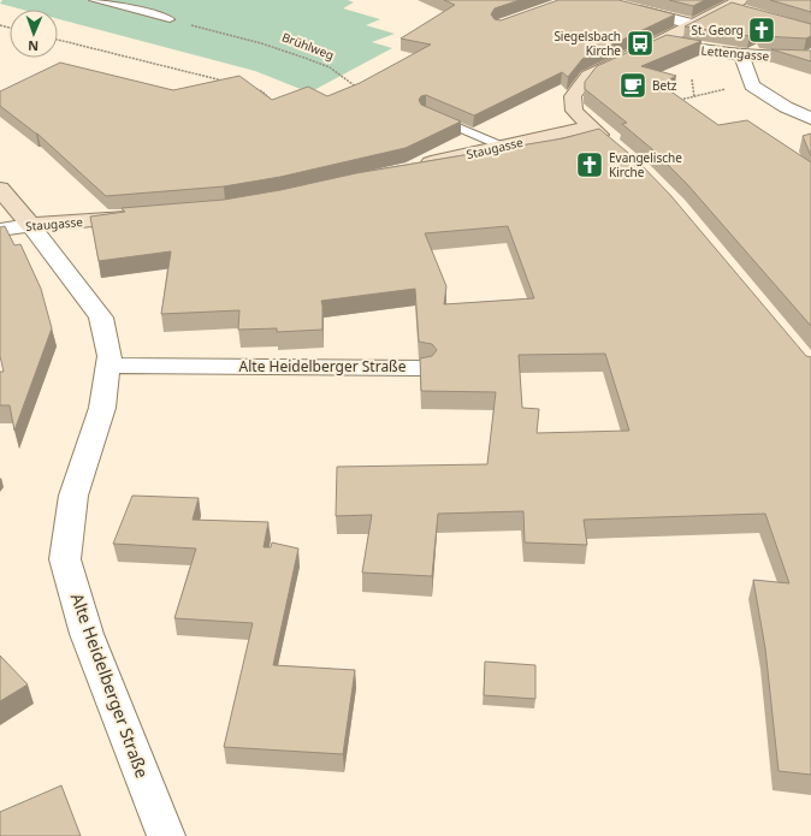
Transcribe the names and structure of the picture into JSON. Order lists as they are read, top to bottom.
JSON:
{
  "streets": {
    "main road": ["Staugasse"],
    "street": ["Lettengasse", "Alte Heidelberger Straße"],
    "path": ["Brühlweg"]
  },
  "crossings": [
    ["Staugasse", "Alte Heidelberger Straße"]
  ],
  "places": {
    "church": ["St. Georg", "Evangelische Kirche"],
    "bus stop": ["Siegelsbach Kirche"],
    "cafe": ["Betz"]
  },
  "north": "bottom"
}
